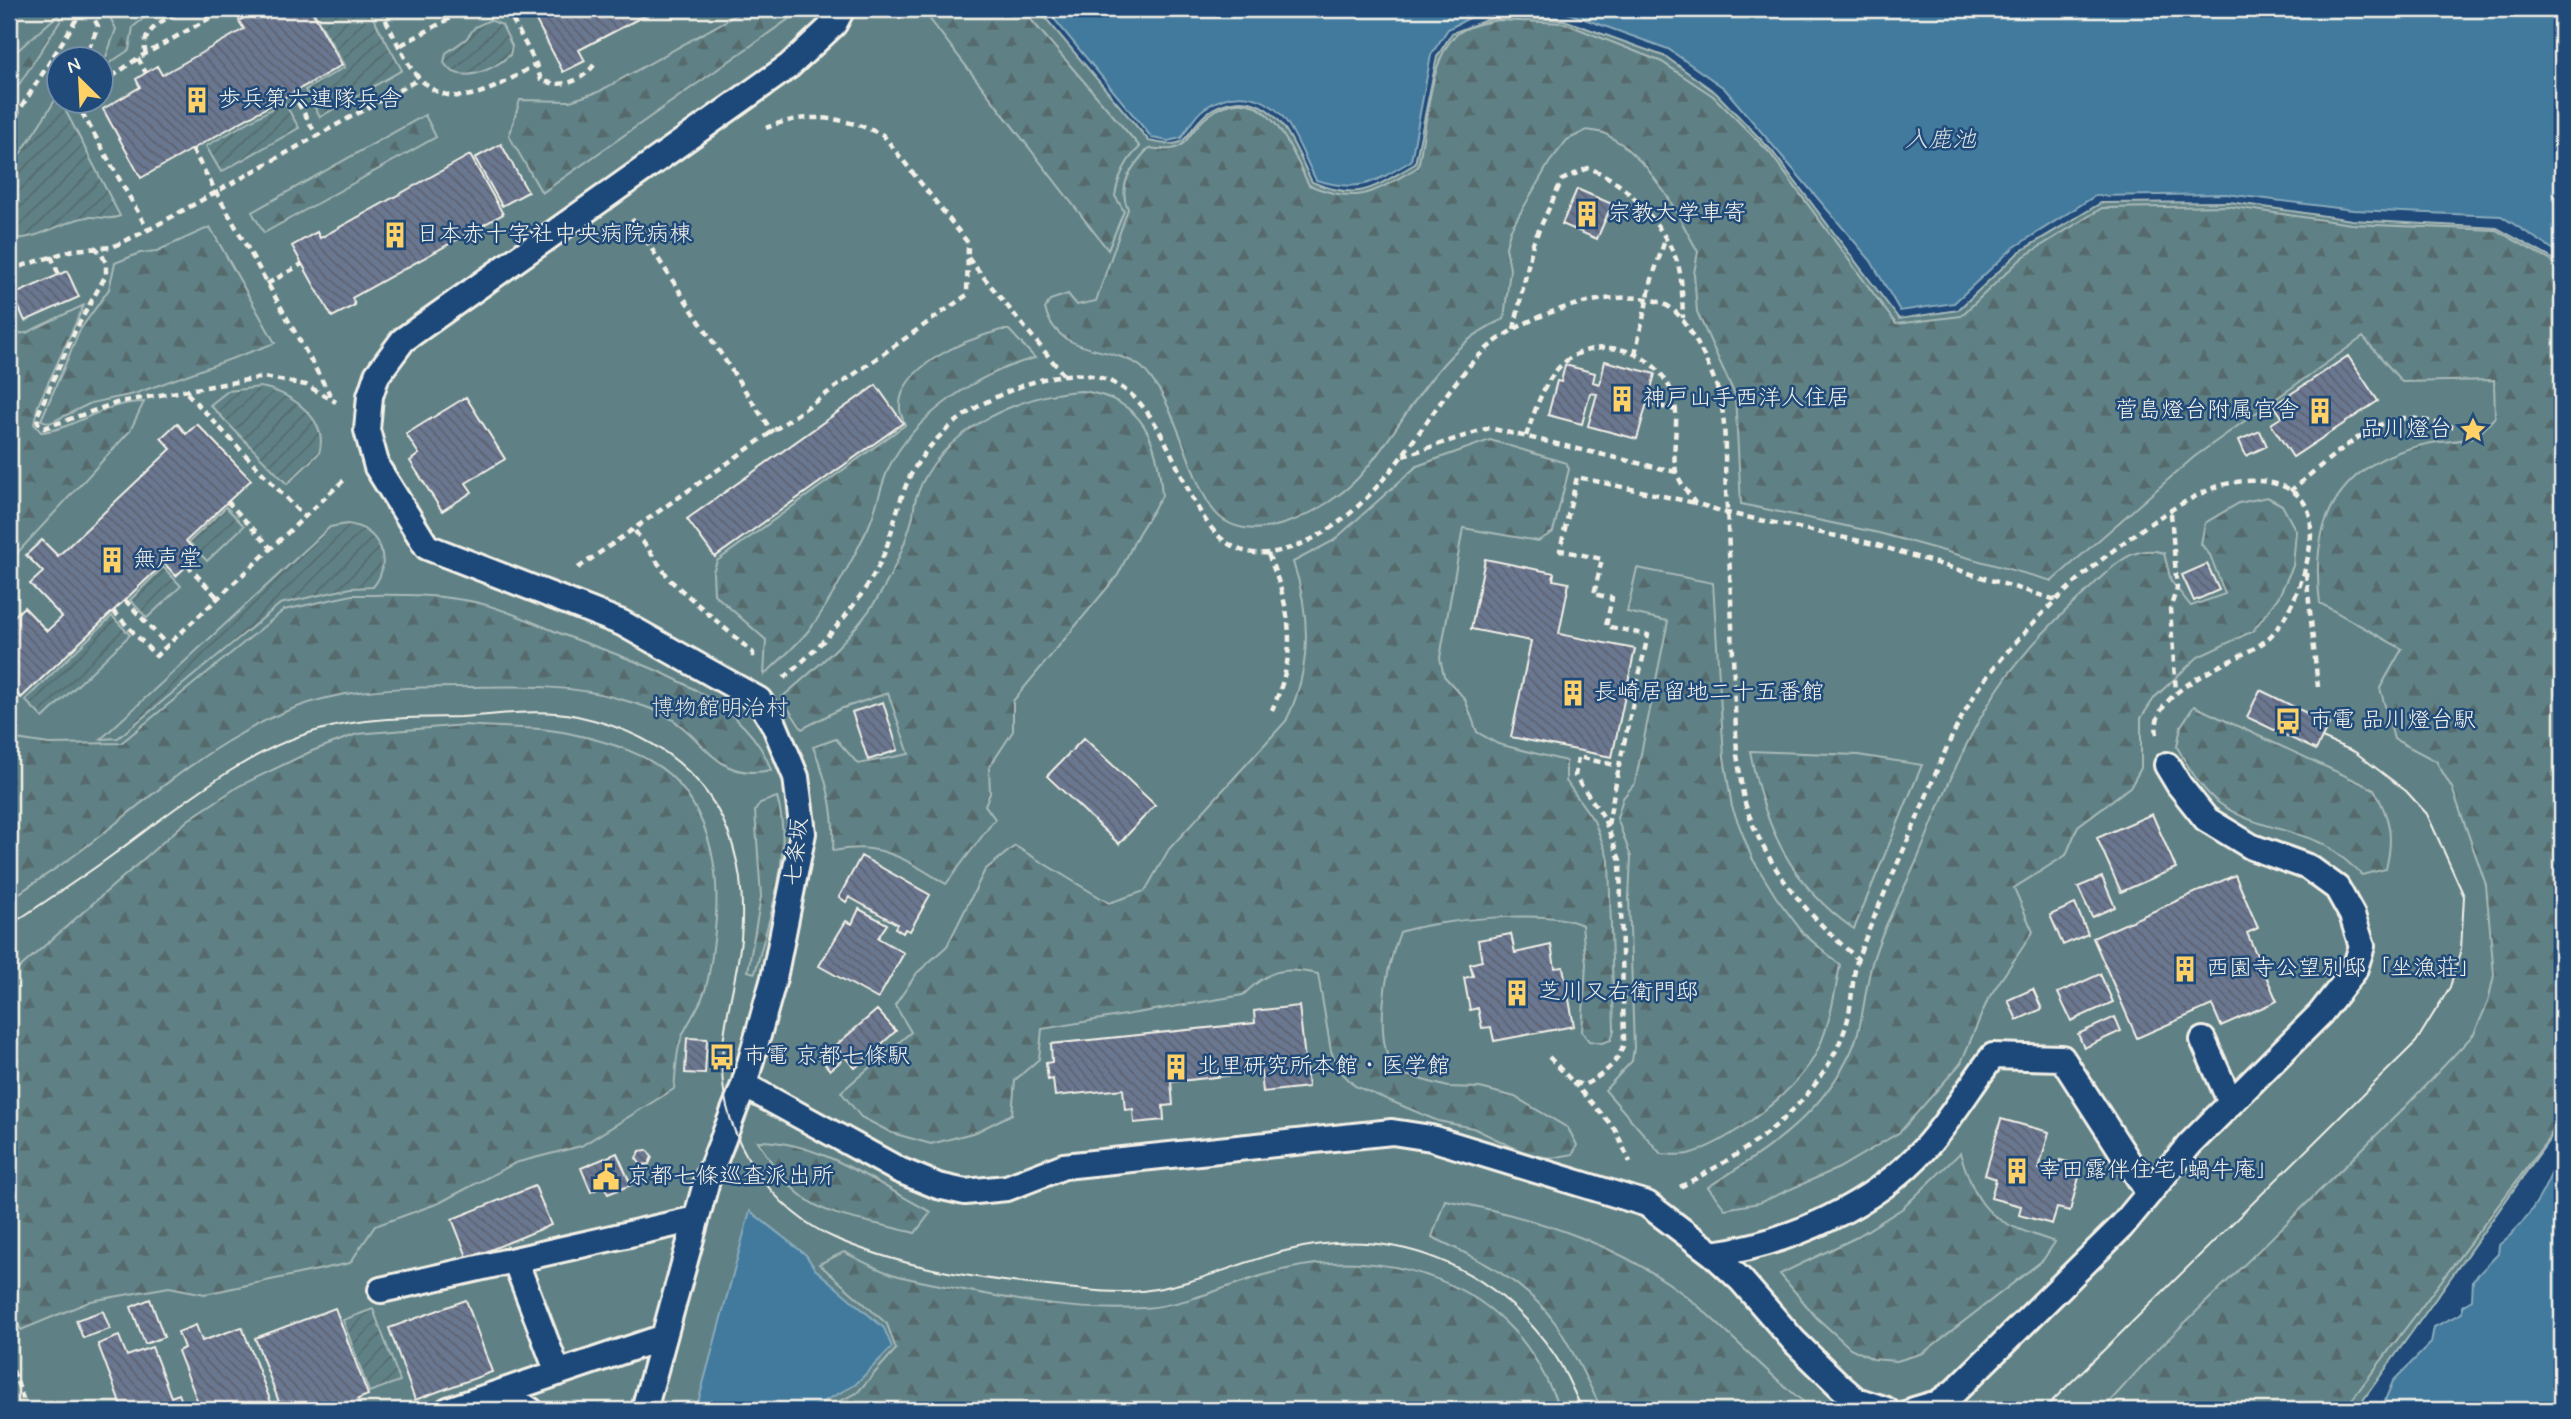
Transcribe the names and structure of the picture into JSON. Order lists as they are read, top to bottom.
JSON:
{
  "streets": {
    "lane": ["七条坂"]
  },
  "water": ["入鹿池"],
  "parks": ["博物館明治村"],
  "places": {
    "building": [
      "歩兵第六連隊兵舎",
      "宗教大学車寄",
      "日本赤十字社中央病院病棟",
      "神戸山手西洋人住居",
      "菅島燈台附属官舎",
      "無声堂",
      "長崎居留地二十五番館",
      "西園寺公望別邸「坐漁荘」",
      "芝川又右衛門邸",
      "北里研究所本館・医学館",
      "幸田露伴住宅｢蝸牛庵｣"
    ],
    "place": ["品川燈台"],
    "bus stop": ["市電 品川燈台駅", "市電 京都七條駅"],
    "public building": ["京都七條巡査派出所"]
  },
  "north": "top left"
}
